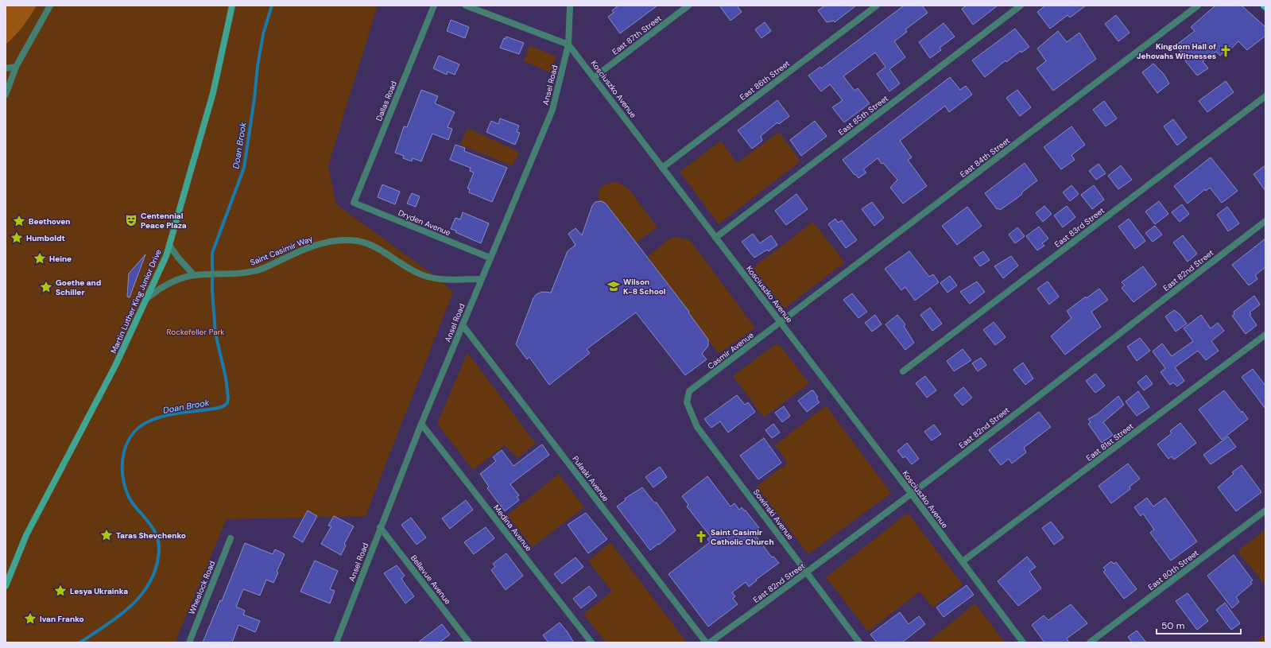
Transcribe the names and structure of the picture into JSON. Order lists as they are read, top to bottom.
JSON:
{
  "streets": {
    "main road": ["Martin Luther King Junior Drive"],
    "street": [
      "East 87th Street",
      "East 86th Street",
      "Ansel Road",
      "Kosciuszko Avenue",
      "Dallas Road",
      "East 85th Street",
      "East 84th Street",
      "Dryden Avenue",
      "East 83rd Street",
      "Saint Casimir Way",
      "East 82nd Street",
      "Casmir Avenue",
      "East 81st Street",
      "Pulaski Avenue",
      "Sowinski Avenue",
      "Medina Avenue",
      "East 80th Street",
      "Bellevue Avenue",
      "Wheelock Road"
    ]
  },
  "crossings": [
    ["East 87th Street", "Kosciuszko Avenue"],
    ["East 86th Street", "Kosciuszko Avenue"],
    ["Ansel Road", "Kosciuszko Avenue"],
    ["Ansel Road", "Dryden Avenue"],
    ["Ansel Road", "Saint Casimir Way"],
    ["Ansel Road", "Pulaski Avenue"],
    ["Ansel Road", "Medina Avenue"],
    ["Ansel Road", "Bellevue Avenue"],
    ["Kosciuszko Avenue", "East 85th Street"],
    ["Kosciuszko Avenue", "East 84th Street"],
    ["Kosciuszko Avenue", "East 82nd Street"],
    ["Kosciuszko Avenue", "Casmir Avenue"],
    ["Kosciuszko Avenue", "East 81st Street"],
    ["Dallas Road", "Dryden Avenue"],
    ["East 84th Street", "Casmir Avenue"],
    ["Saint Casimir Way", "Martin Luther King Junior Drive"],
    ["East 82nd Street", "Sowinski Avenue"],
    ["Casmir Avenue", "Sowinski Avenue"]
  ],
  "water": ["Doan Brook"],
  "parks": ["Rockefeller Park"],
  "places": {
    "church": ["Kingdom Hall of Jehovahs Witnesses", "Saint Casimir Catholic Church"],
    "theatre": ["Centennial Peace Plaza"],
    "place": [
      "Beethoven",
      "Humboldt",
      "Heine",
      "Goethe and Schiller",
      "Taras Shevchenko",
      "Lesya Ukrainka",
      "Ivan Franko"
    ],
    "school or university": ["Wilson K-8 School"]
  },
  "scale_bar": "50 m"
}
